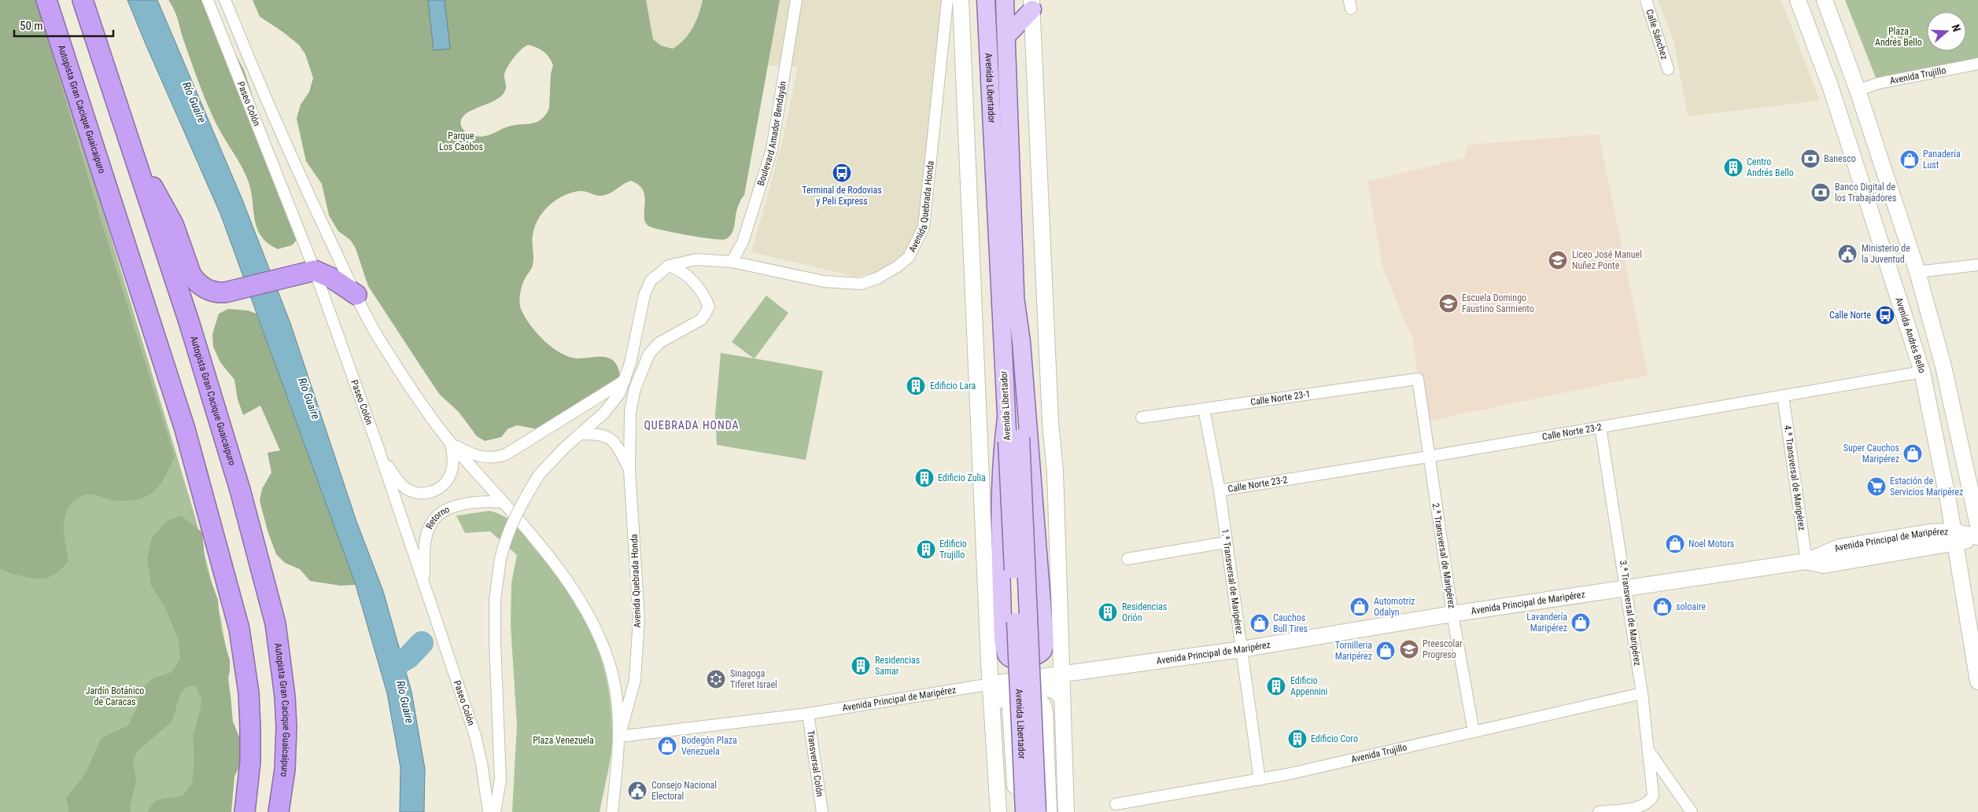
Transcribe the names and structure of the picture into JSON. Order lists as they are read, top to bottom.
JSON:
{
  "streets": {
    "highway": ["Autopista Gran Cacique Guaicaipuro"],
    "main road": ["Avenida Libertador"],
    "street": [
      "Calle Sánchez",
      "Avenida Trujillo",
      "Paseo Colón",
      "Boulevard Amador Bendayán",
      "Avenida Quebrada Honda",
      "Avenida Andrés Bello",
      "Calle Norte 23-1",
      "Calle Norte 23-2",
      "4.ª Transversal de Maripérez",
      "Retorno",
      "Avenida Principal de Maripérez",
      "2.ª Transversal de Maripérez",
      "1.ª Transversal de Maripérez",
      "3.ª Transversal de Maripérez",
      "Transversal Colón"
    ]
  },
  "crossings": [
    ["Avenida Trujillo", "2.ª Transversal de Maripérez"],
    ["Avenida Trujillo", "1.ª Transversal de Maripérez"],
    ["Avenida Trujillo", "3.ª Transversal de Maripérez"],
    ["Paseo Colón", "Avenida Quebrada Honda"],
    ["Paseo Colón", "Retorno"],
    ["Paseo Colón", "Avenida Principal de Maripérez"],
    ["Boulevard Amador Bendayán", "Avenida Quebrada Honda"],
    ["Avenida Quebrada Honda", "Avenida Principal de Maripérez"],
    ["Avenida Andrés Bello", "Calle Norte 23-2"],
    ["Avenida Andrés Bello", "Avenida Principal de Maripérez"],
    ["Calle Norte 23-1", "2.ª Transversal de Maripérez"],
    ["Calle Norte 23-1", "1.ª Transversal de Maripérez"],
    ["Calle Norte 23-2", "4.ª Transversal de Maripérez"],
    ["Calle Norte 23-2", "2.ª Transversal de Maripérez"],
    ["Calle Norte 23-2", "1.ª Transversal de Maripérez"],
    ["Calle Norte 23-2", "3.ª Transversal de Maripérez"],
    ["4.ª Transversal de Maripérez", "Avenida Principal de Maripérez"],
    ["Avenida Principal de Maripérez", "2.ª Transversal de Maripérez"],
    ["Avenida Principal de Maripérez", "1.ª Transversal de Maripérez"],
    ["Avenida Principal de Maripérez", "3.ª Transversal de Maripérez"],
    ["Avenida Principal de Maripérez", "Transversal Colón"]
  ],
  "districts": ["QUEBRADA HONDA"],
  "water": ["Río Guaire"],
  "parks": [
    "Plaza Andrés Bello",
    "Parque Los Caobos",
    "Jardín Botánico de Caracas",
    "Plaza Venezuela"
  ],
  "places": {
    "bank": ["Banesco", "Banco Digital de los Trabajadores"],
    "shop": [
      "Panadería Lust",
      "Super Cauchos Maripérez",
      "Noel Motors",
      "Automotriz Odalyn",
      "soloaire",
      "Lavandería Maripérez",
      "Cauchos Bull Tires",
      "Tornilleria Maripérez",
      "Bodegón Plaza Venezuela"
    ],
    "building": [
      "Centro Andrés Bello",
      "Edificio Lara",
      "Edificio Zulia",
      "Edificio Trujillo",
      "Residencias Orión",
      "Residencias Samar",
      "Edificio Appennini",
      "Edificio Coro"
    ],
    "bus stop": ["Terminal de Rodovias y Peli Express", "Calle Norte"],
    "public building": ["Ministerio de la Juventud", "Consejo Nacional Electoral"],
    "school or university": ["Liceo José Manuel Nuñez Ponte", "Escuela Domingo Faustino Sarmiento", "Preescolar Progreso"],
    "supermarket": ["Estación de Servicios Maripérez"],
    "synagogue": ["Sinagoga Tiferet Israel"]
  },
  "scale_bar": "50 m",
  "north": "right"
}
